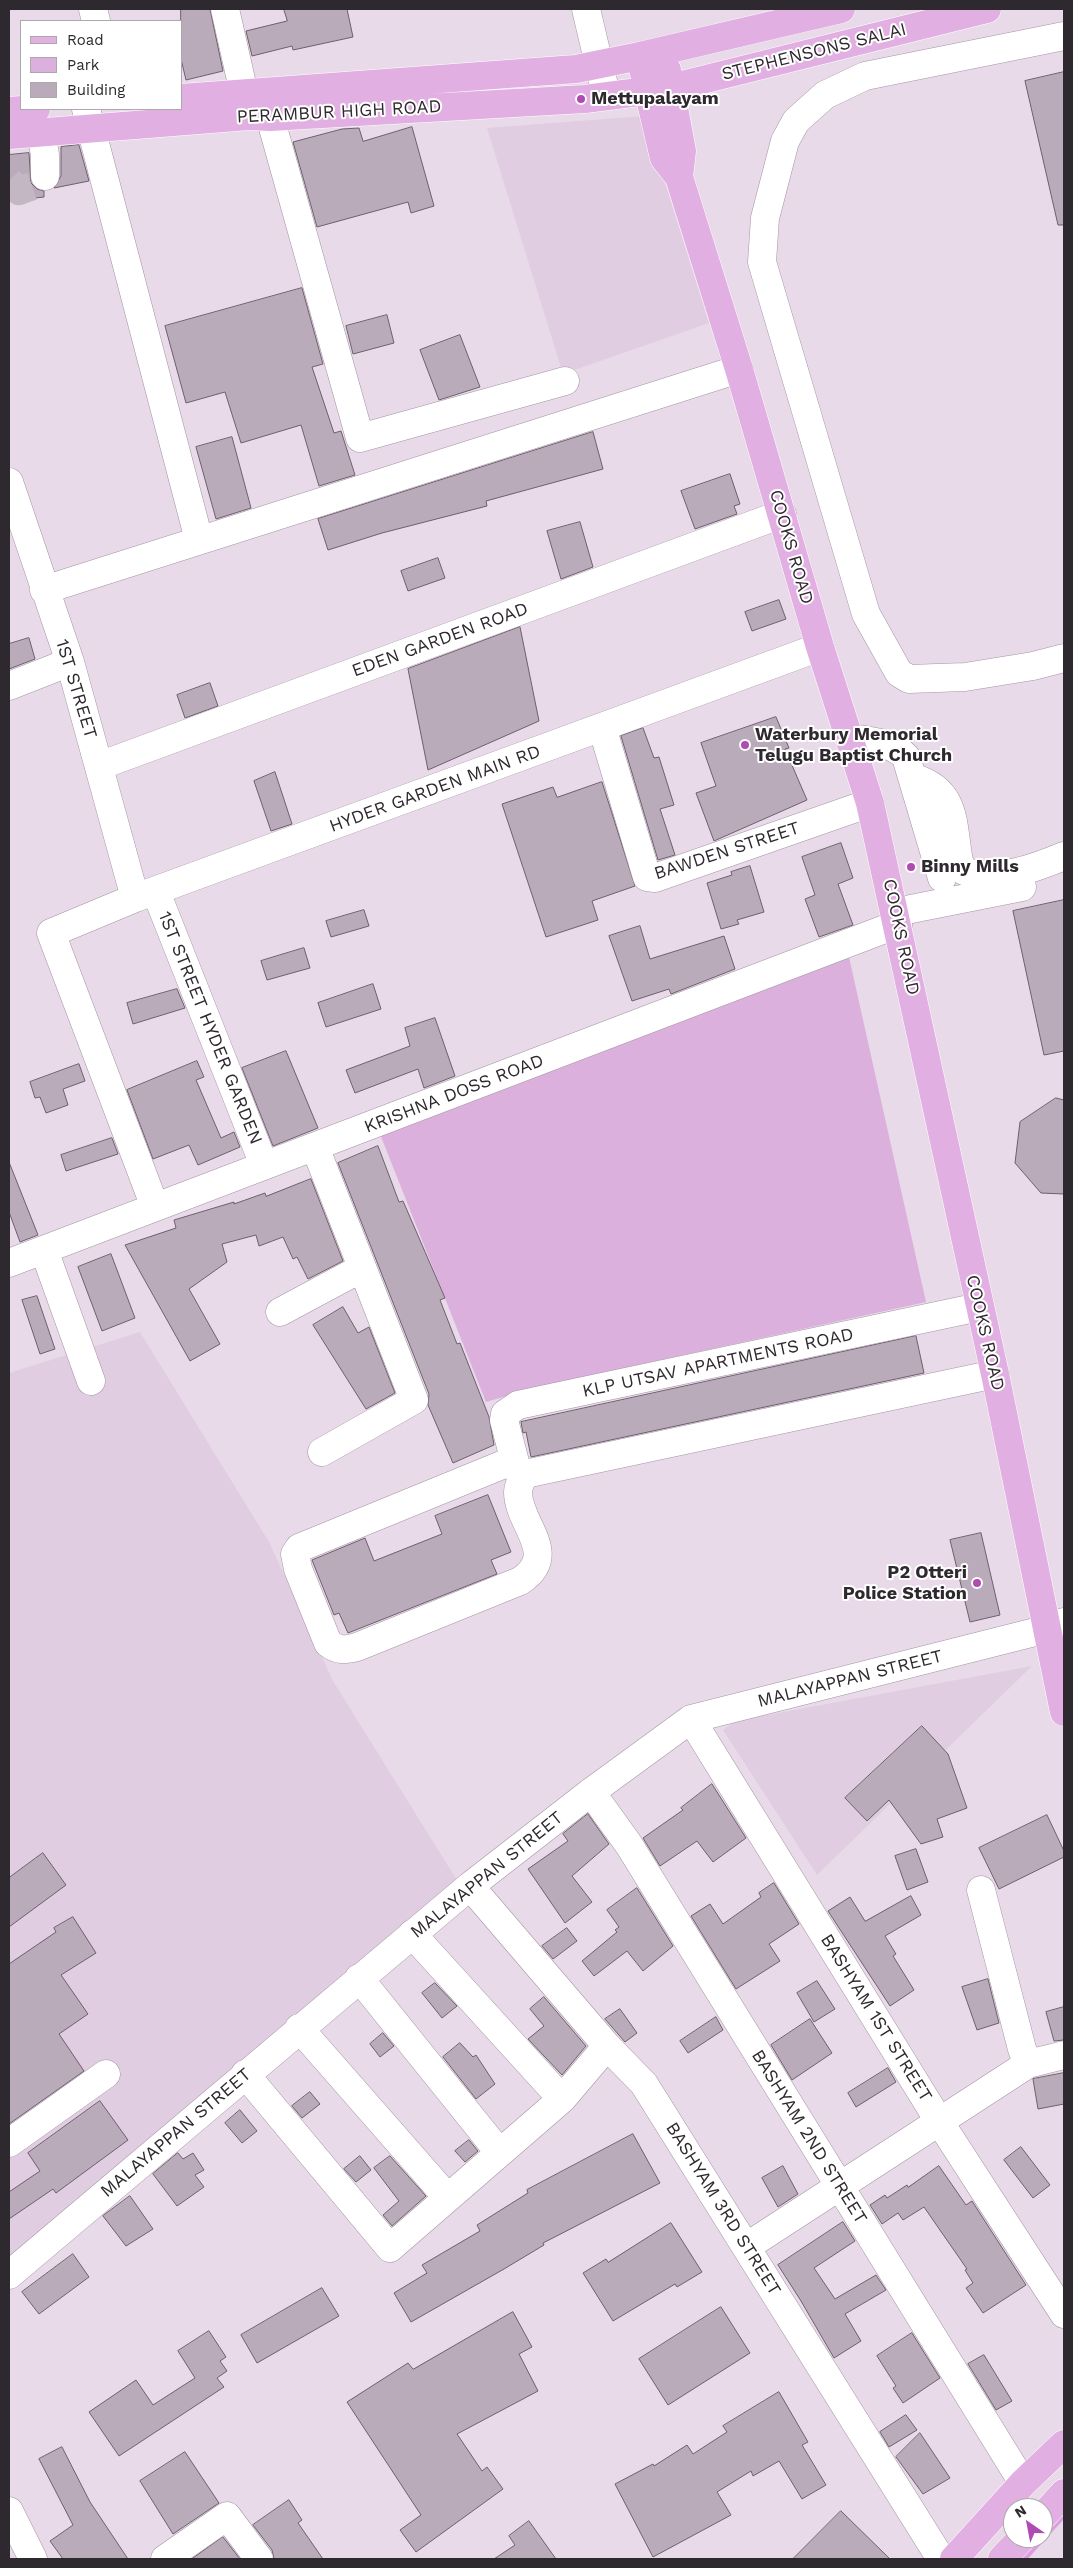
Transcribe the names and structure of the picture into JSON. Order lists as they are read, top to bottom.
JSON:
{
  "streets": {
    "main road": ["STEPHENSONS SALAI", "PERAMBUR HIGH ROAD", "COOKS ROAD"],
    "street": [
      "EDEN GARDEN ROAD",
      "1ST STREET",
      "HYDER GARDEN MAIN RD",
      "BAWDEN STREET",
      "1ST STREET HYDER GARDEN",
      "KRISHNA DOSS ROAD",
      "KLP UTSAV APARTMENTS ROAD",
      "MALAYAPPAN STREET",
      "BASHYAM 1ST STREET",
      "BASHYAM 2ND STREET",
      "BASHYAM 3RD STREET"
    ]
  },
  "crossings": [
    ["STEPHENSONS SALAI", "PERAMBUR HIGH ROAD"],
    ["STEPHENSONS SALAI", "COOKS ROAD"],
    ["PERAMBUR HIGH ROAD", "COOKS ROAD"],
    ["COOKS ROAD", "EDEN GARDEN ROAD"],
    ["COOKS ROAD", "HYDER GARDEN MAIN RD"],
    ["COOKS ROAD", "BAWDEN STREET"],
    ["COOKS ROAD", "KRISHNA DOSS ROAD"],
    ["COOKS ROAD", "KLP UTSAV APARTMENTS ROAD"],
    ["COOKS ROAD", "MALAYAPPAN STREET"],
    ["EDEN GARDEN ROAD", "1ST STREET"],
    ["1ST STREET", "HYDER GARDEN MAIN RD"],
    ["1ST STREET", "1ST STREET HYDER GARDEN"],
    ["HYDER GARDEN MAIN RD", "BAWDEN STREET"],
    ["HYDER GARDEN MAIN RD", "1ST STREET HYDER GARDEN"],
    ["HYDER GARDEN MAIN RD", "KRISHNA DOSS ROAD"],
    ["1ST STREET HYDER GARDEN", "KRISHNA DOSS ROAD"],
    ["MALAYAPPAN STREET", "BASHYAM 1ST STREET"],
    ["MALAYAPPAN STREET", "BASHYAM 2ND STREET"],
    ["MALAYAPPAN STREET", "BASHYAM 3RD STREET"]
  ],
  "places": [
    "Mettupalayam",
    "Waterbury Memorial Telugu Baptist Church",
    "Binny Mills",
    "P2 Otteri Police Station"
  ],
  "legend": ["Road", "Park", "Building"],
  "north": "top left"
}
